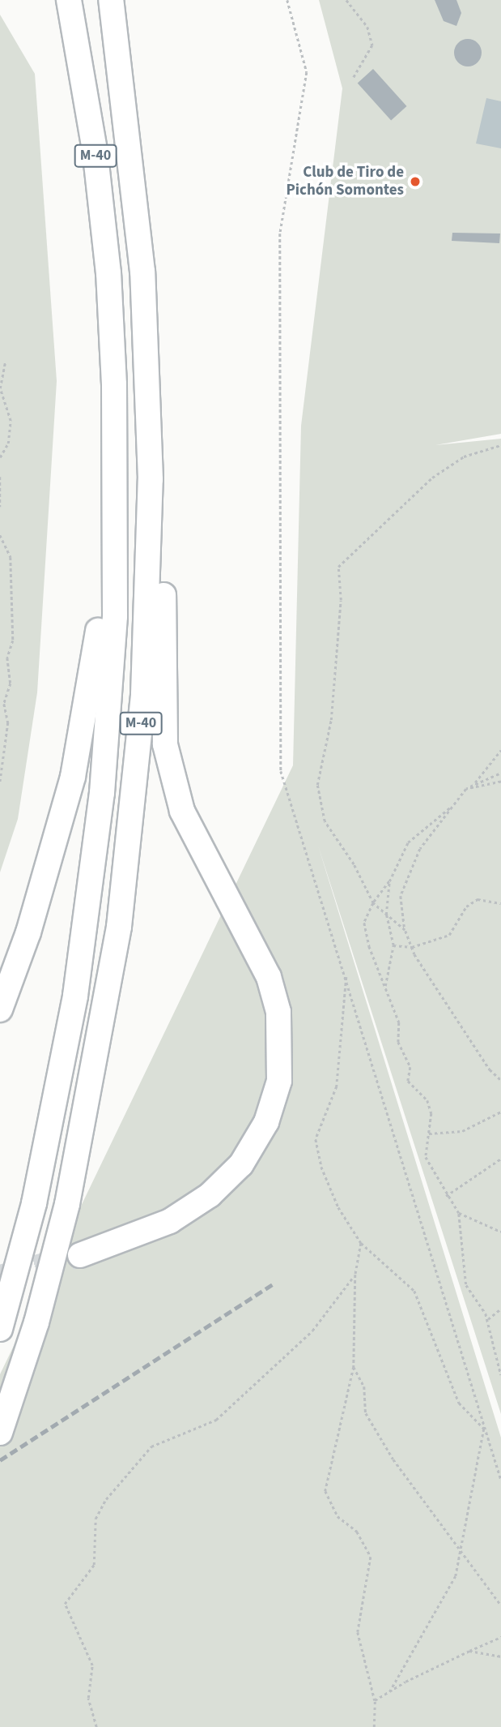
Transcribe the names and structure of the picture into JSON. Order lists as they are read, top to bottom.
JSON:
{
  "streets": {
    "highway": ["M-40"]
  },
  "places": ["Club de Tiro de Pichón Somontes"]
}
